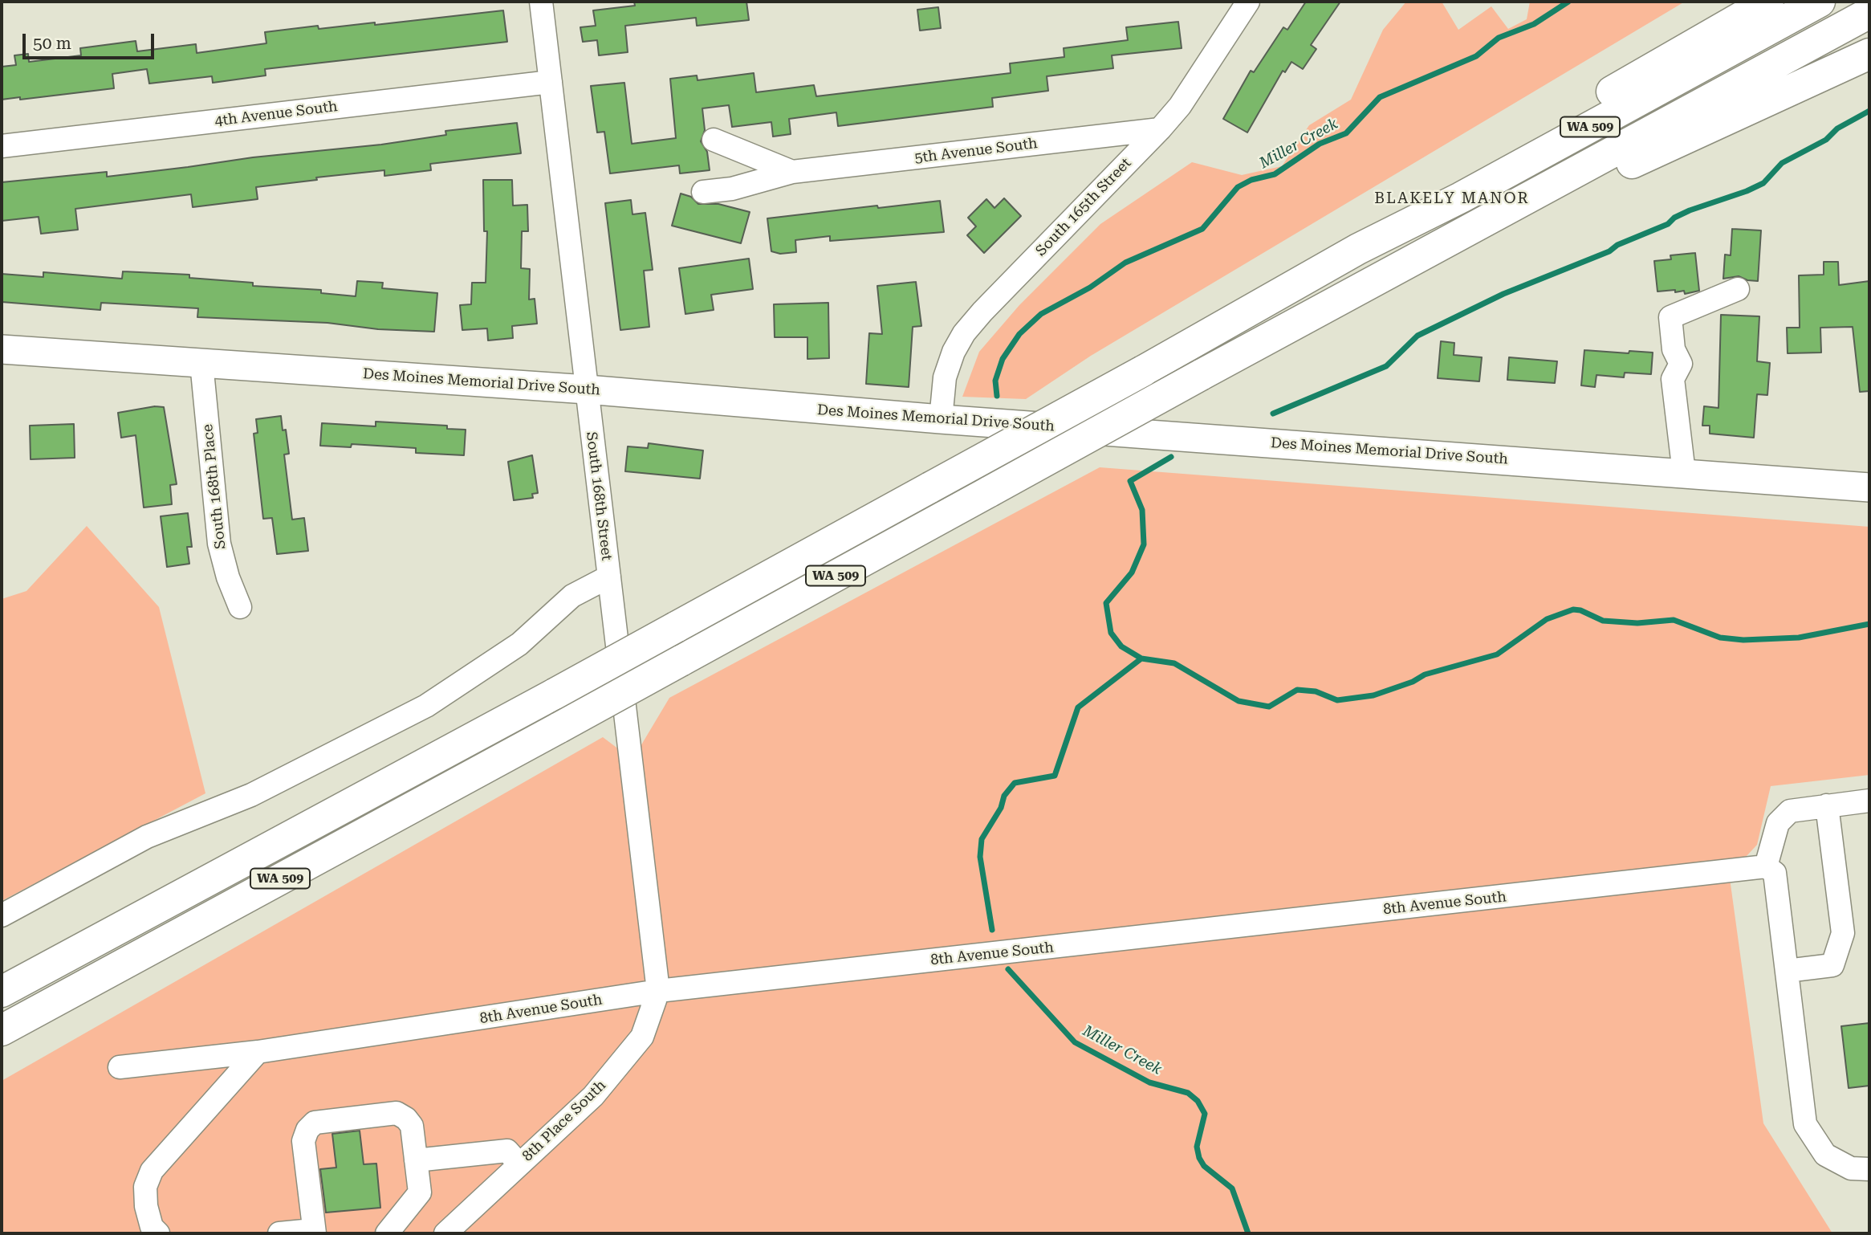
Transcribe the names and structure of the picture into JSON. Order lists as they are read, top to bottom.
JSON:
{
  "streets": {
    "highway": ["WA 509"],
    "main road": ["Des Moines Memorial Drive South"],
    "street": [
      "4th Avenue South",
      "5th Avenue South",
      "South 165th Street",
      "South 168th Place",
      "South 168th Street",
      "8th Avenue South",
      "8th Place South"
    ]
  },
  "crossings": [
    ["4th Avenue South", "South 168th Street"],
    ["5th Avenue South", "South 165th Street"],
    ["South 165th Street", "Des Moines Memorial Drive South"],
    ["Des Moines Memorial Drive South", "South 168th Place"],
    ["Des Moines Memorial Drive South", "South 168th Street"],
    ["South 168th Street", "8th Avenue South"],
    ["South 168th Street", "8th Place South"],
    ["8th Avenue South", "8th Place South"]
  ],
  "districts": ["BLAKELY MANOR"],
  "water": ["Miller Creek"],
  "scale_bar": "50 m"
}
